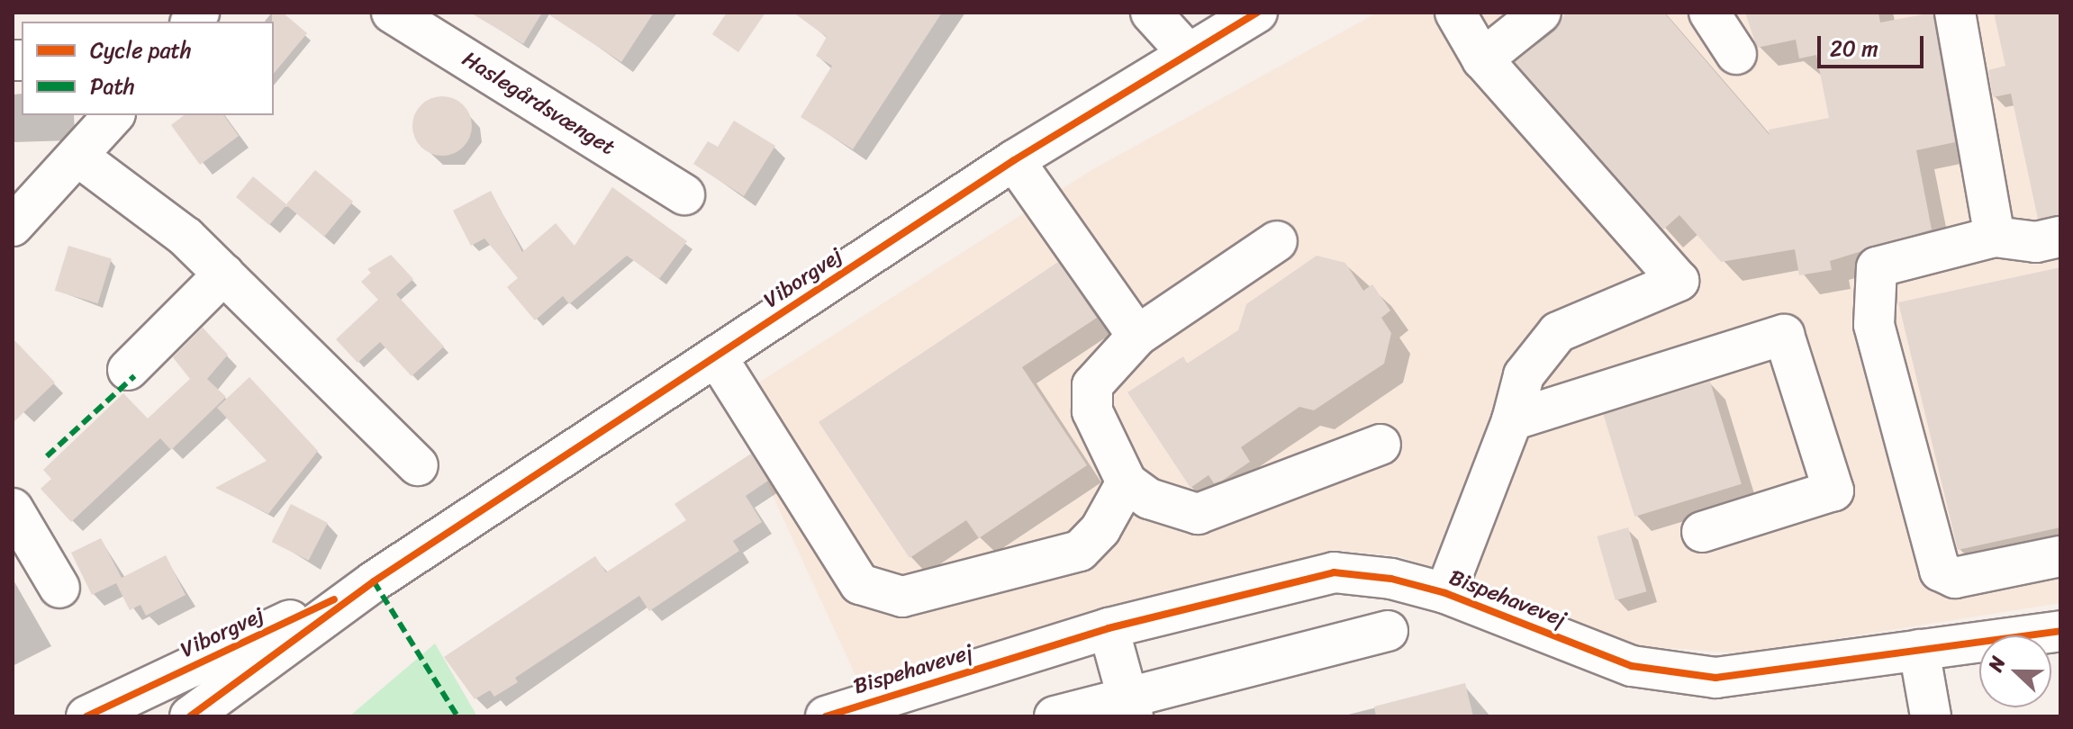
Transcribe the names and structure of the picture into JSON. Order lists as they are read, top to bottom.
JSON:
{
  "streets": {
    "street": ["Haslegårdsvænget", "Viborgvej", "Bispehavevej"]
  },
  "legend": ["Cycle path", "Path"],
  "scale_bar": "20 m",
  "north": "left"
}
